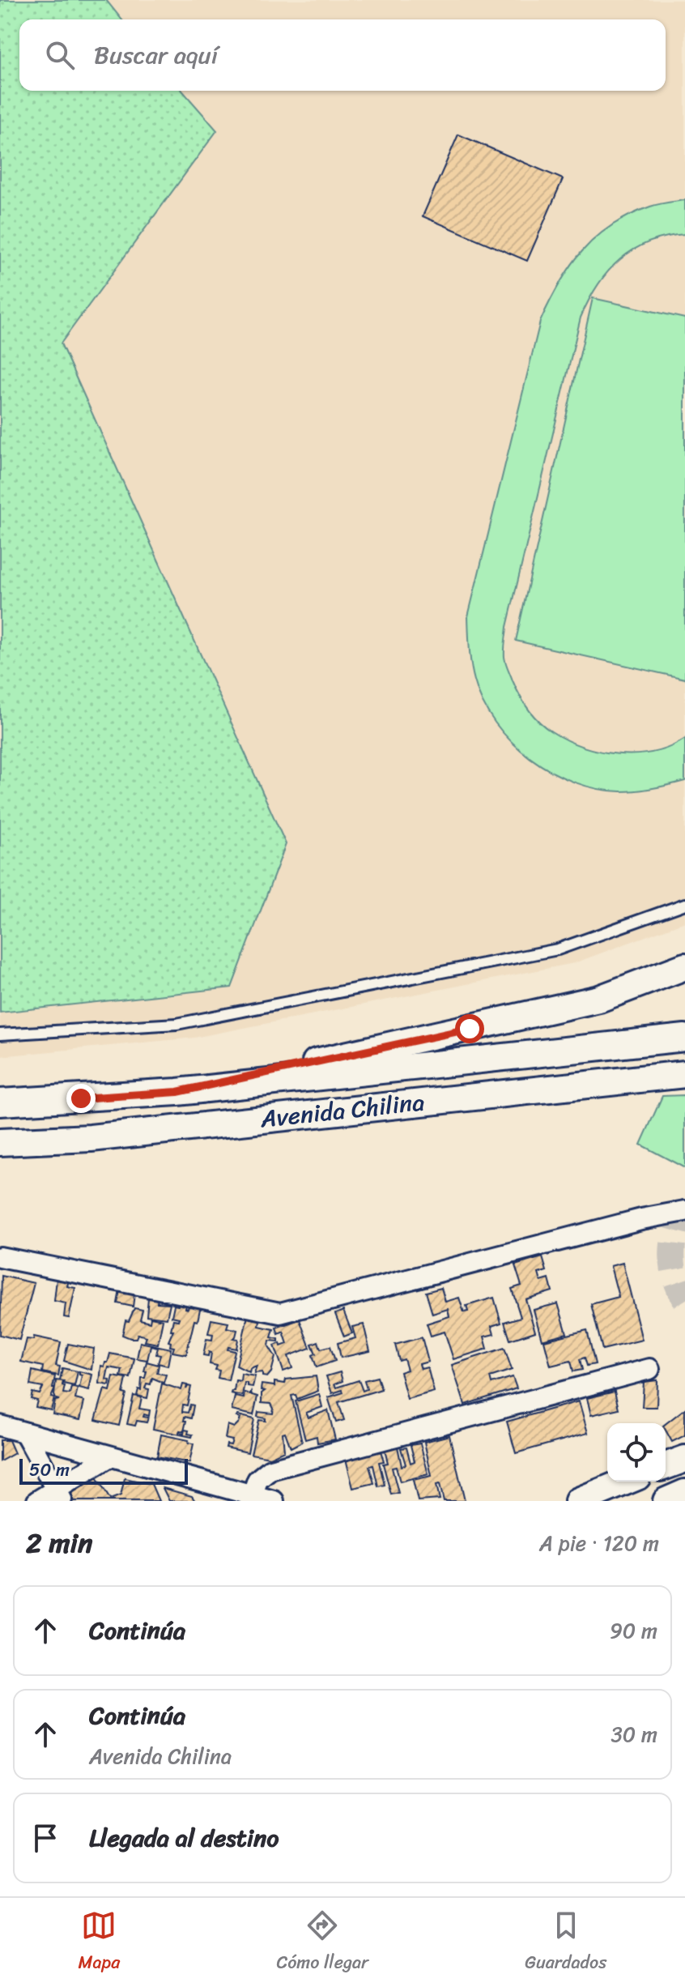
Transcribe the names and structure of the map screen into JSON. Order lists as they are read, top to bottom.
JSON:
{
  "streets": {
    "main road": ["Avenida Chilina"]
  },
  "scale_bar": "50 m",
  "page": {
    "search": "Buscar aquí",
    "scale": "50 m",
    "heading": ["2 min", "A pie · 120 m"],
    "list": [
      ["Continúa", "90 m"],
      ["Continúa", "Avenida Chilina", "30 m"],
      "Llegada al destino"
    ],
    "nav": ["Mapa", "Cómo llegar", "Guardados"]
  }
}
